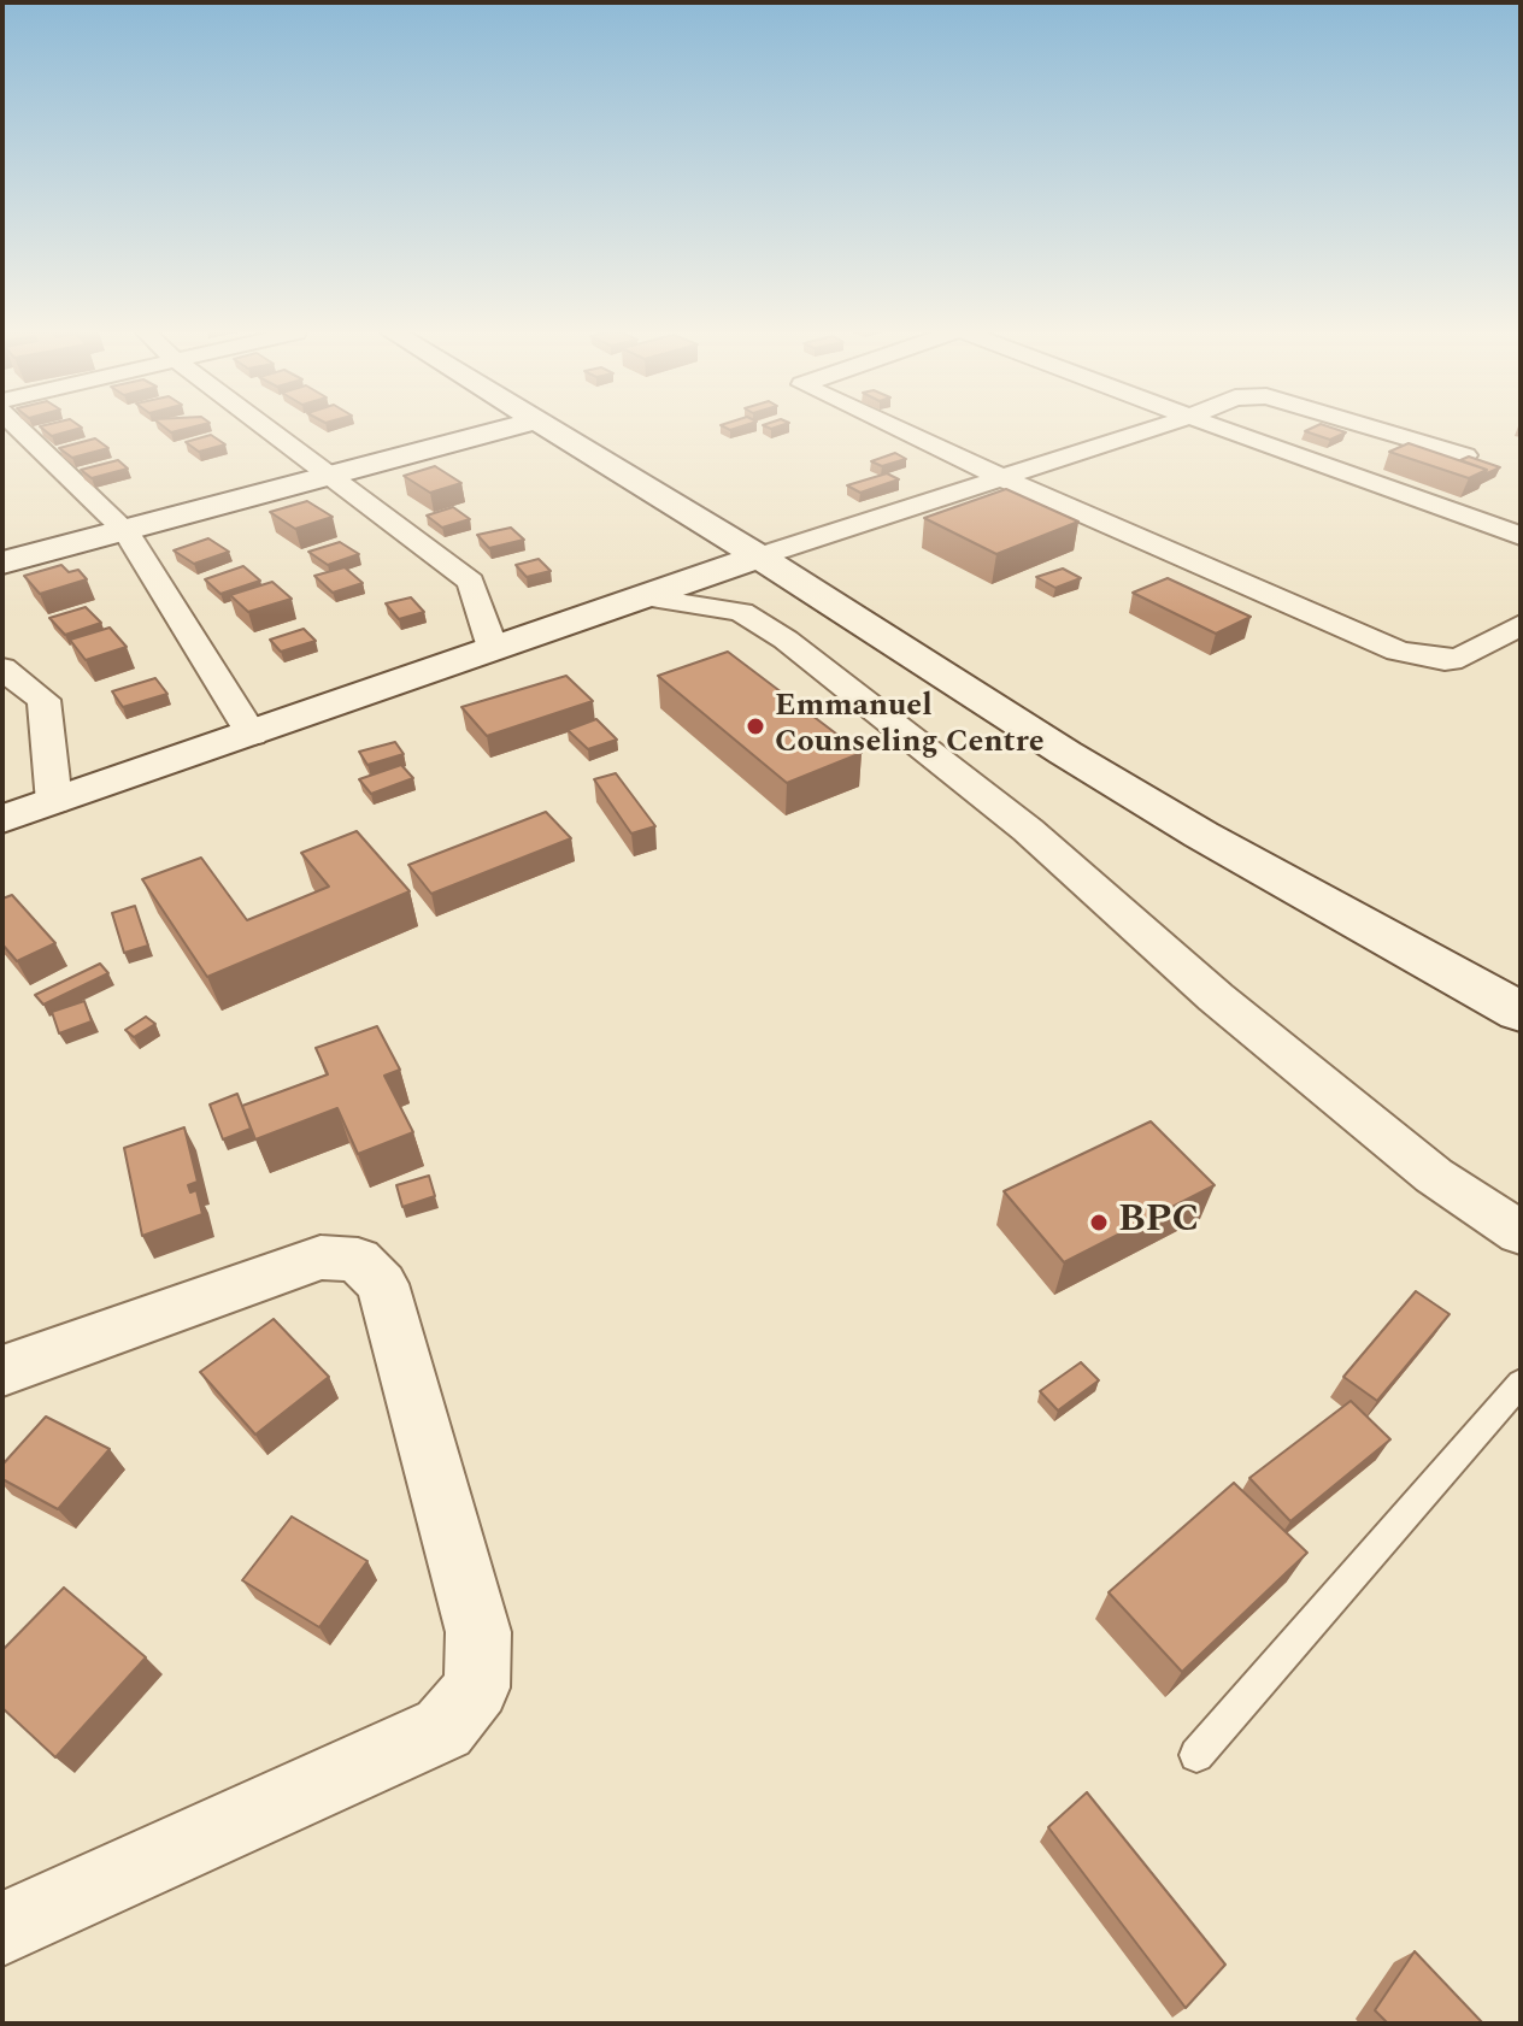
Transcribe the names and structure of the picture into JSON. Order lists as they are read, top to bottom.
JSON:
{
  "places": ["Emmanuel Counseling Centre", "BPC"]
}
